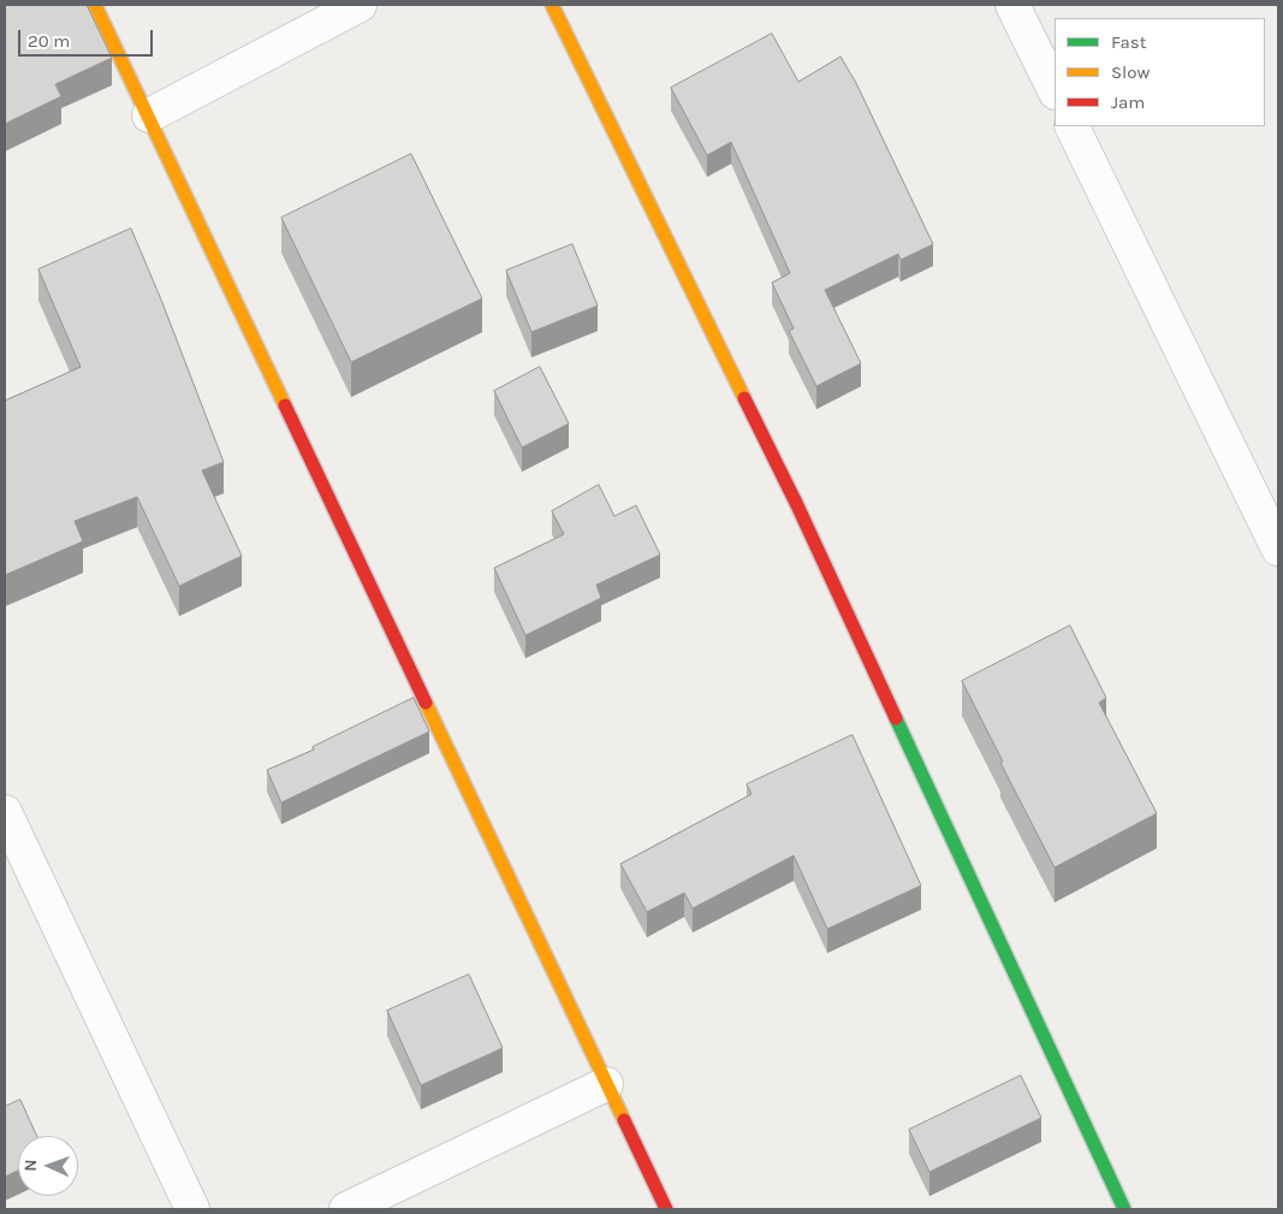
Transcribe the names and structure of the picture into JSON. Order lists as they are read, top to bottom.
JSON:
{
  "legend": ["Fast", "Slow", "Jam"],
  "scale_bar": "20 m",
  "north": "left"
}
